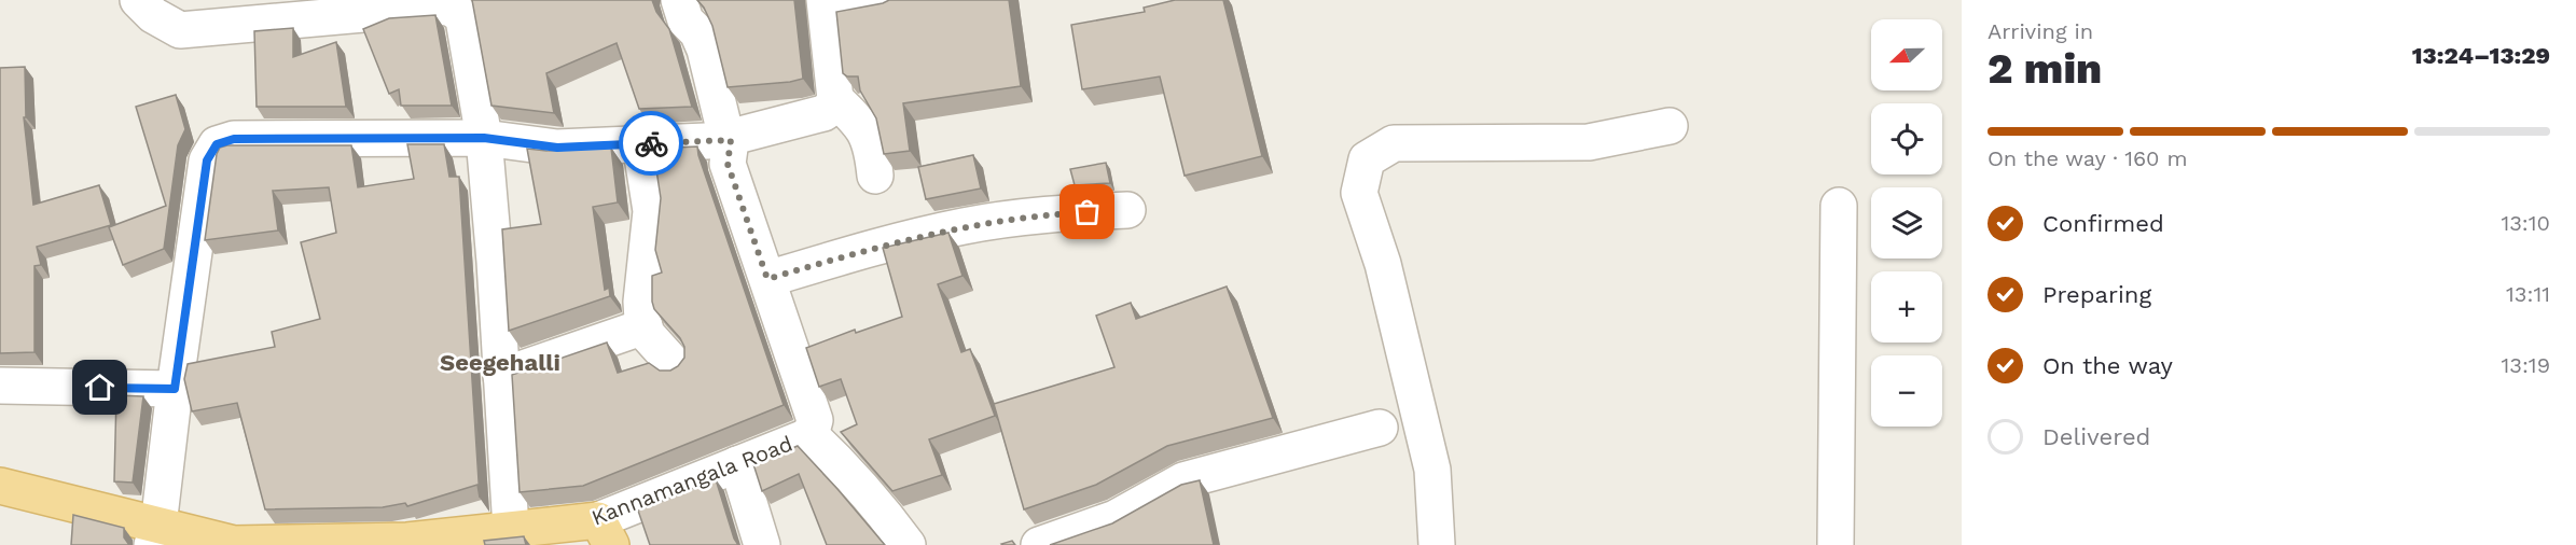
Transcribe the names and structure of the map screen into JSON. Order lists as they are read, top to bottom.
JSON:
{
  "streets": {
    "main road": ["Kannamangala Road"]
  },
  "districts": ["Seegehalli"],
  "north": "left",
  "page": {
    "heading": ["2 min", "Arriving in", "13:24–13:29"],
    "map_buttons": ["+", "−"],
    "bar": "On the way · 160 m",
    "list": [
      ["Confirmed", "13:10"],
      ["Preparing", "13:11"],
      ["On the way", "13:19"],
      "Delivered"
    ]
  }
}
